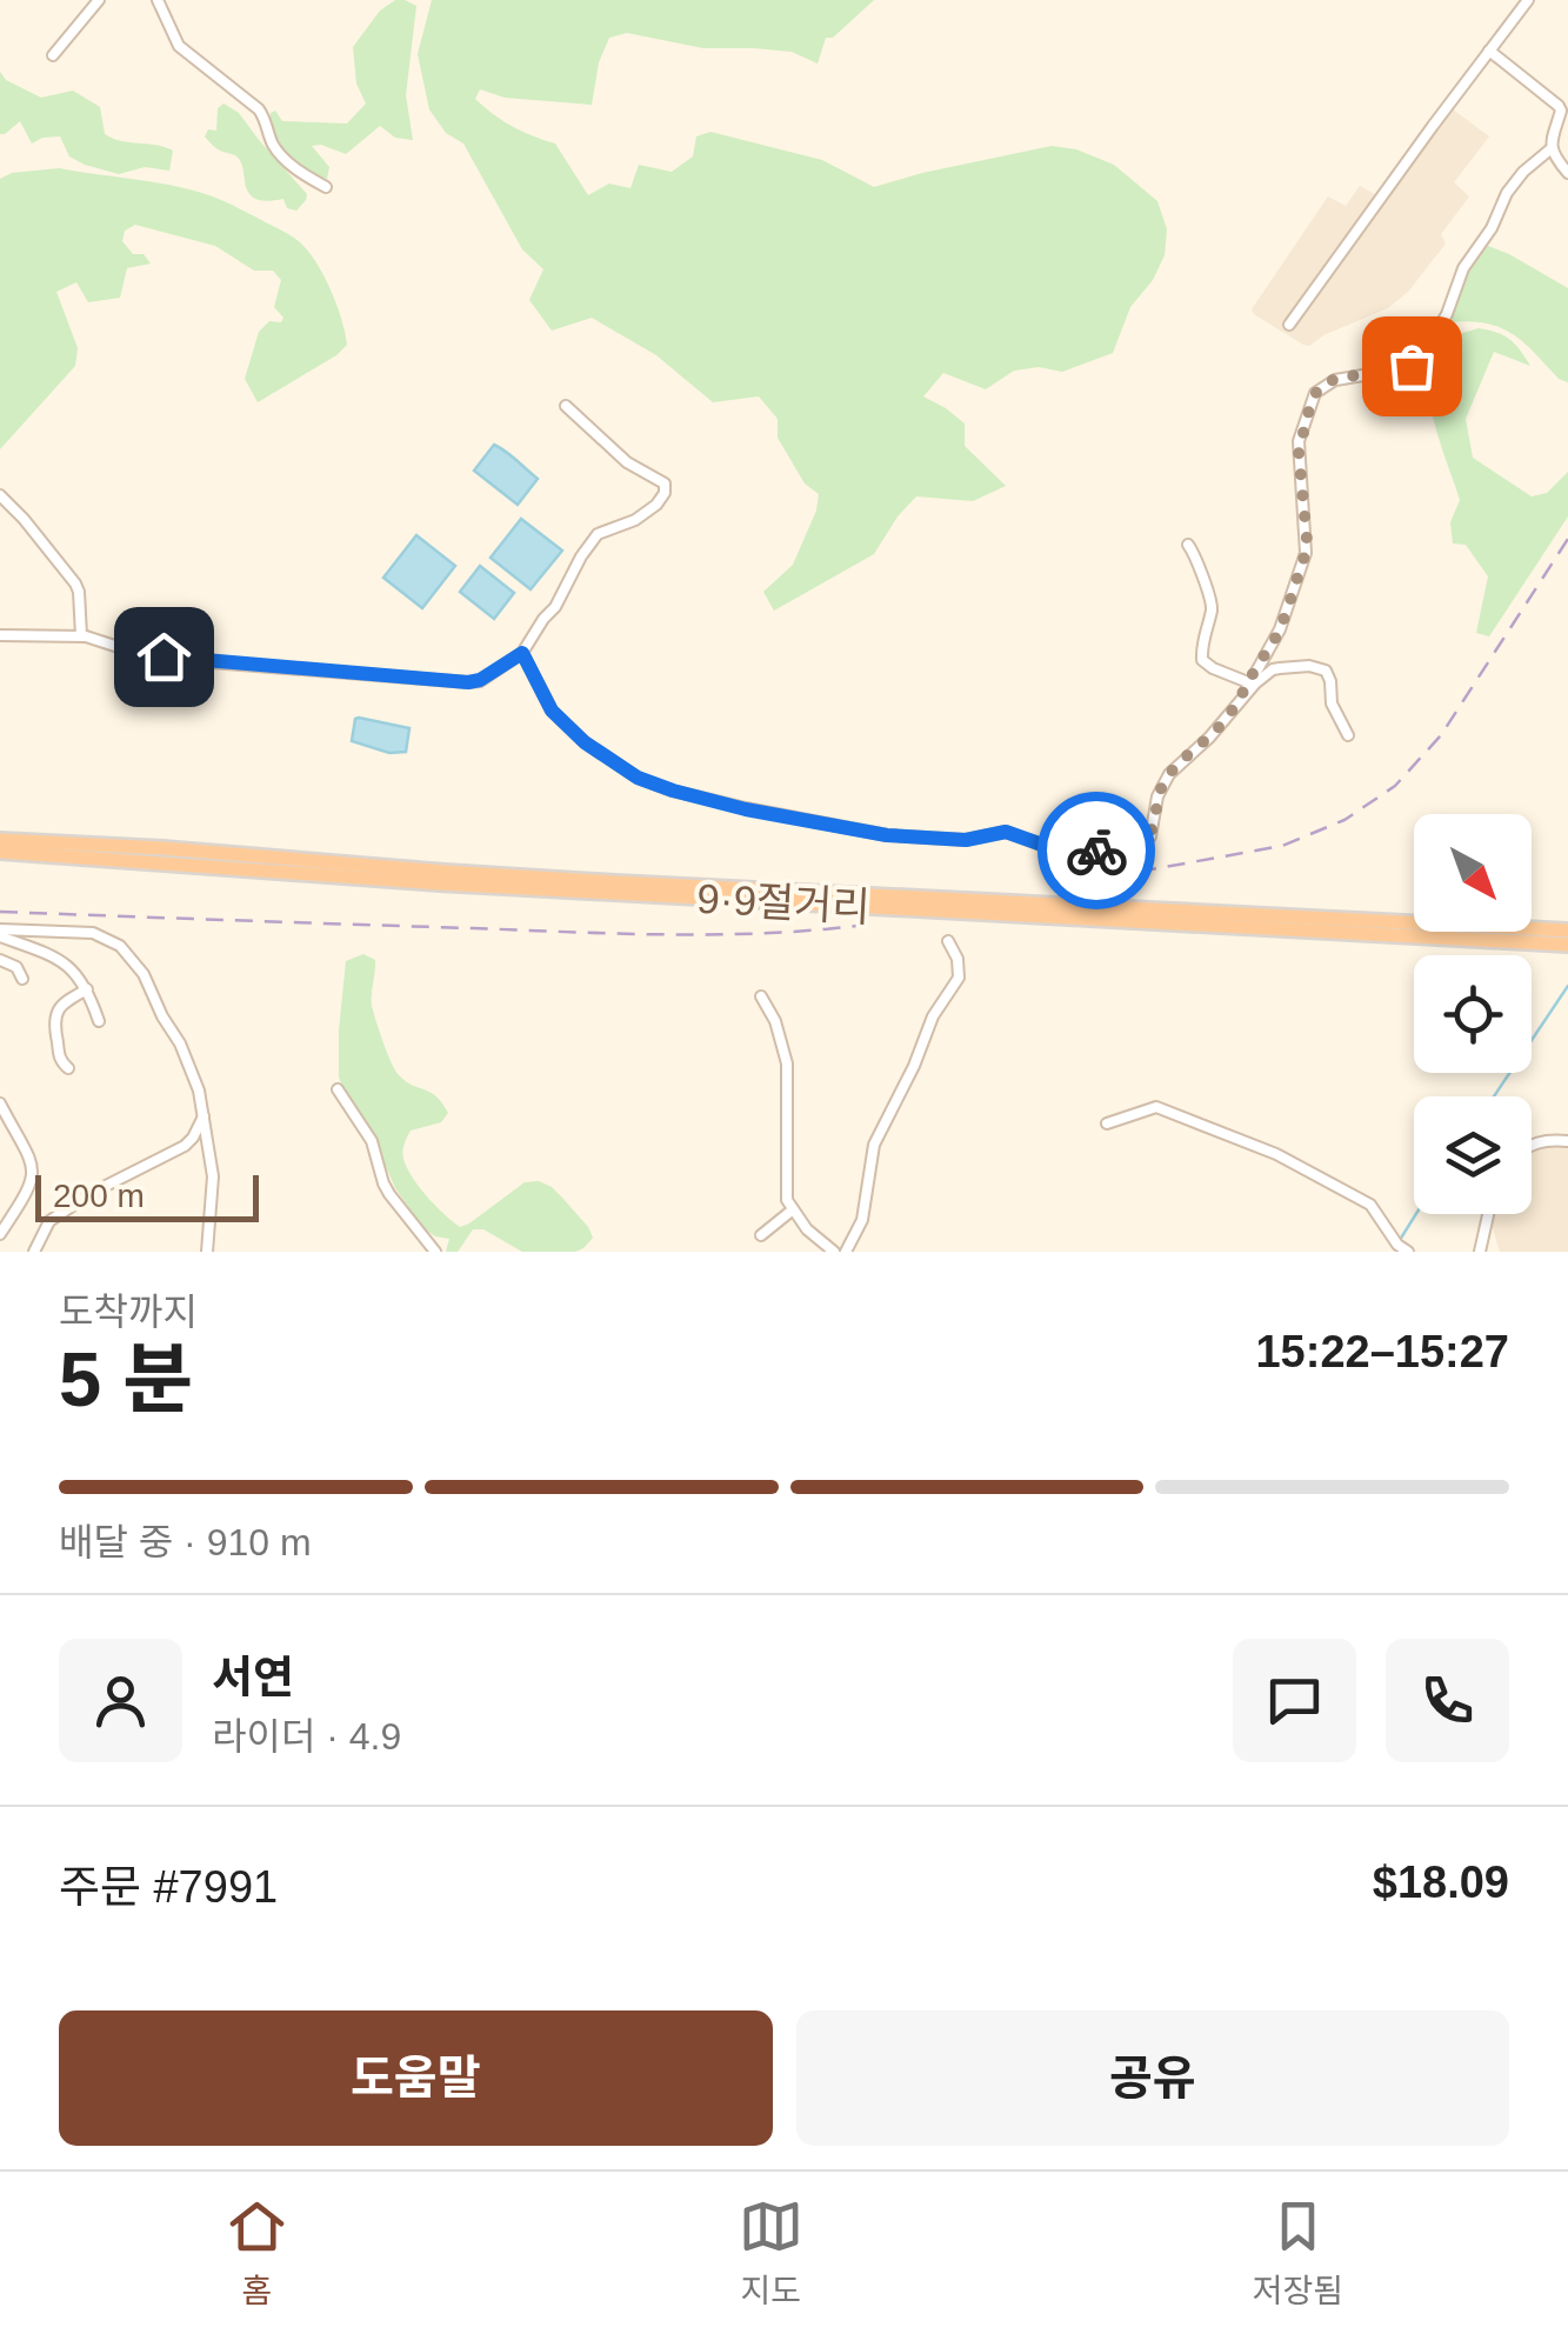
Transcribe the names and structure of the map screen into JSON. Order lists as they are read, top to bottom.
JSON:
{
  "streets": {
    "highway": ["9·9절거리"]
  },
  "scale_bar": "200 m",
  "north": "bottom right",
  "page": {
    "scale": "200 m",
    "heading": ["5 분", "도착까지", "15:22–15:27"],
    "panel": [
      "서연",
      "라이더 · 4.9",
      "주문 #7991",
      "$18.09"
    ],
    "bar": "배달 중 · 910 m",
    "buttons": ["도움말", "공유"],
    "tabs": ["홈", "지도", "저장됨"]
  }
}
